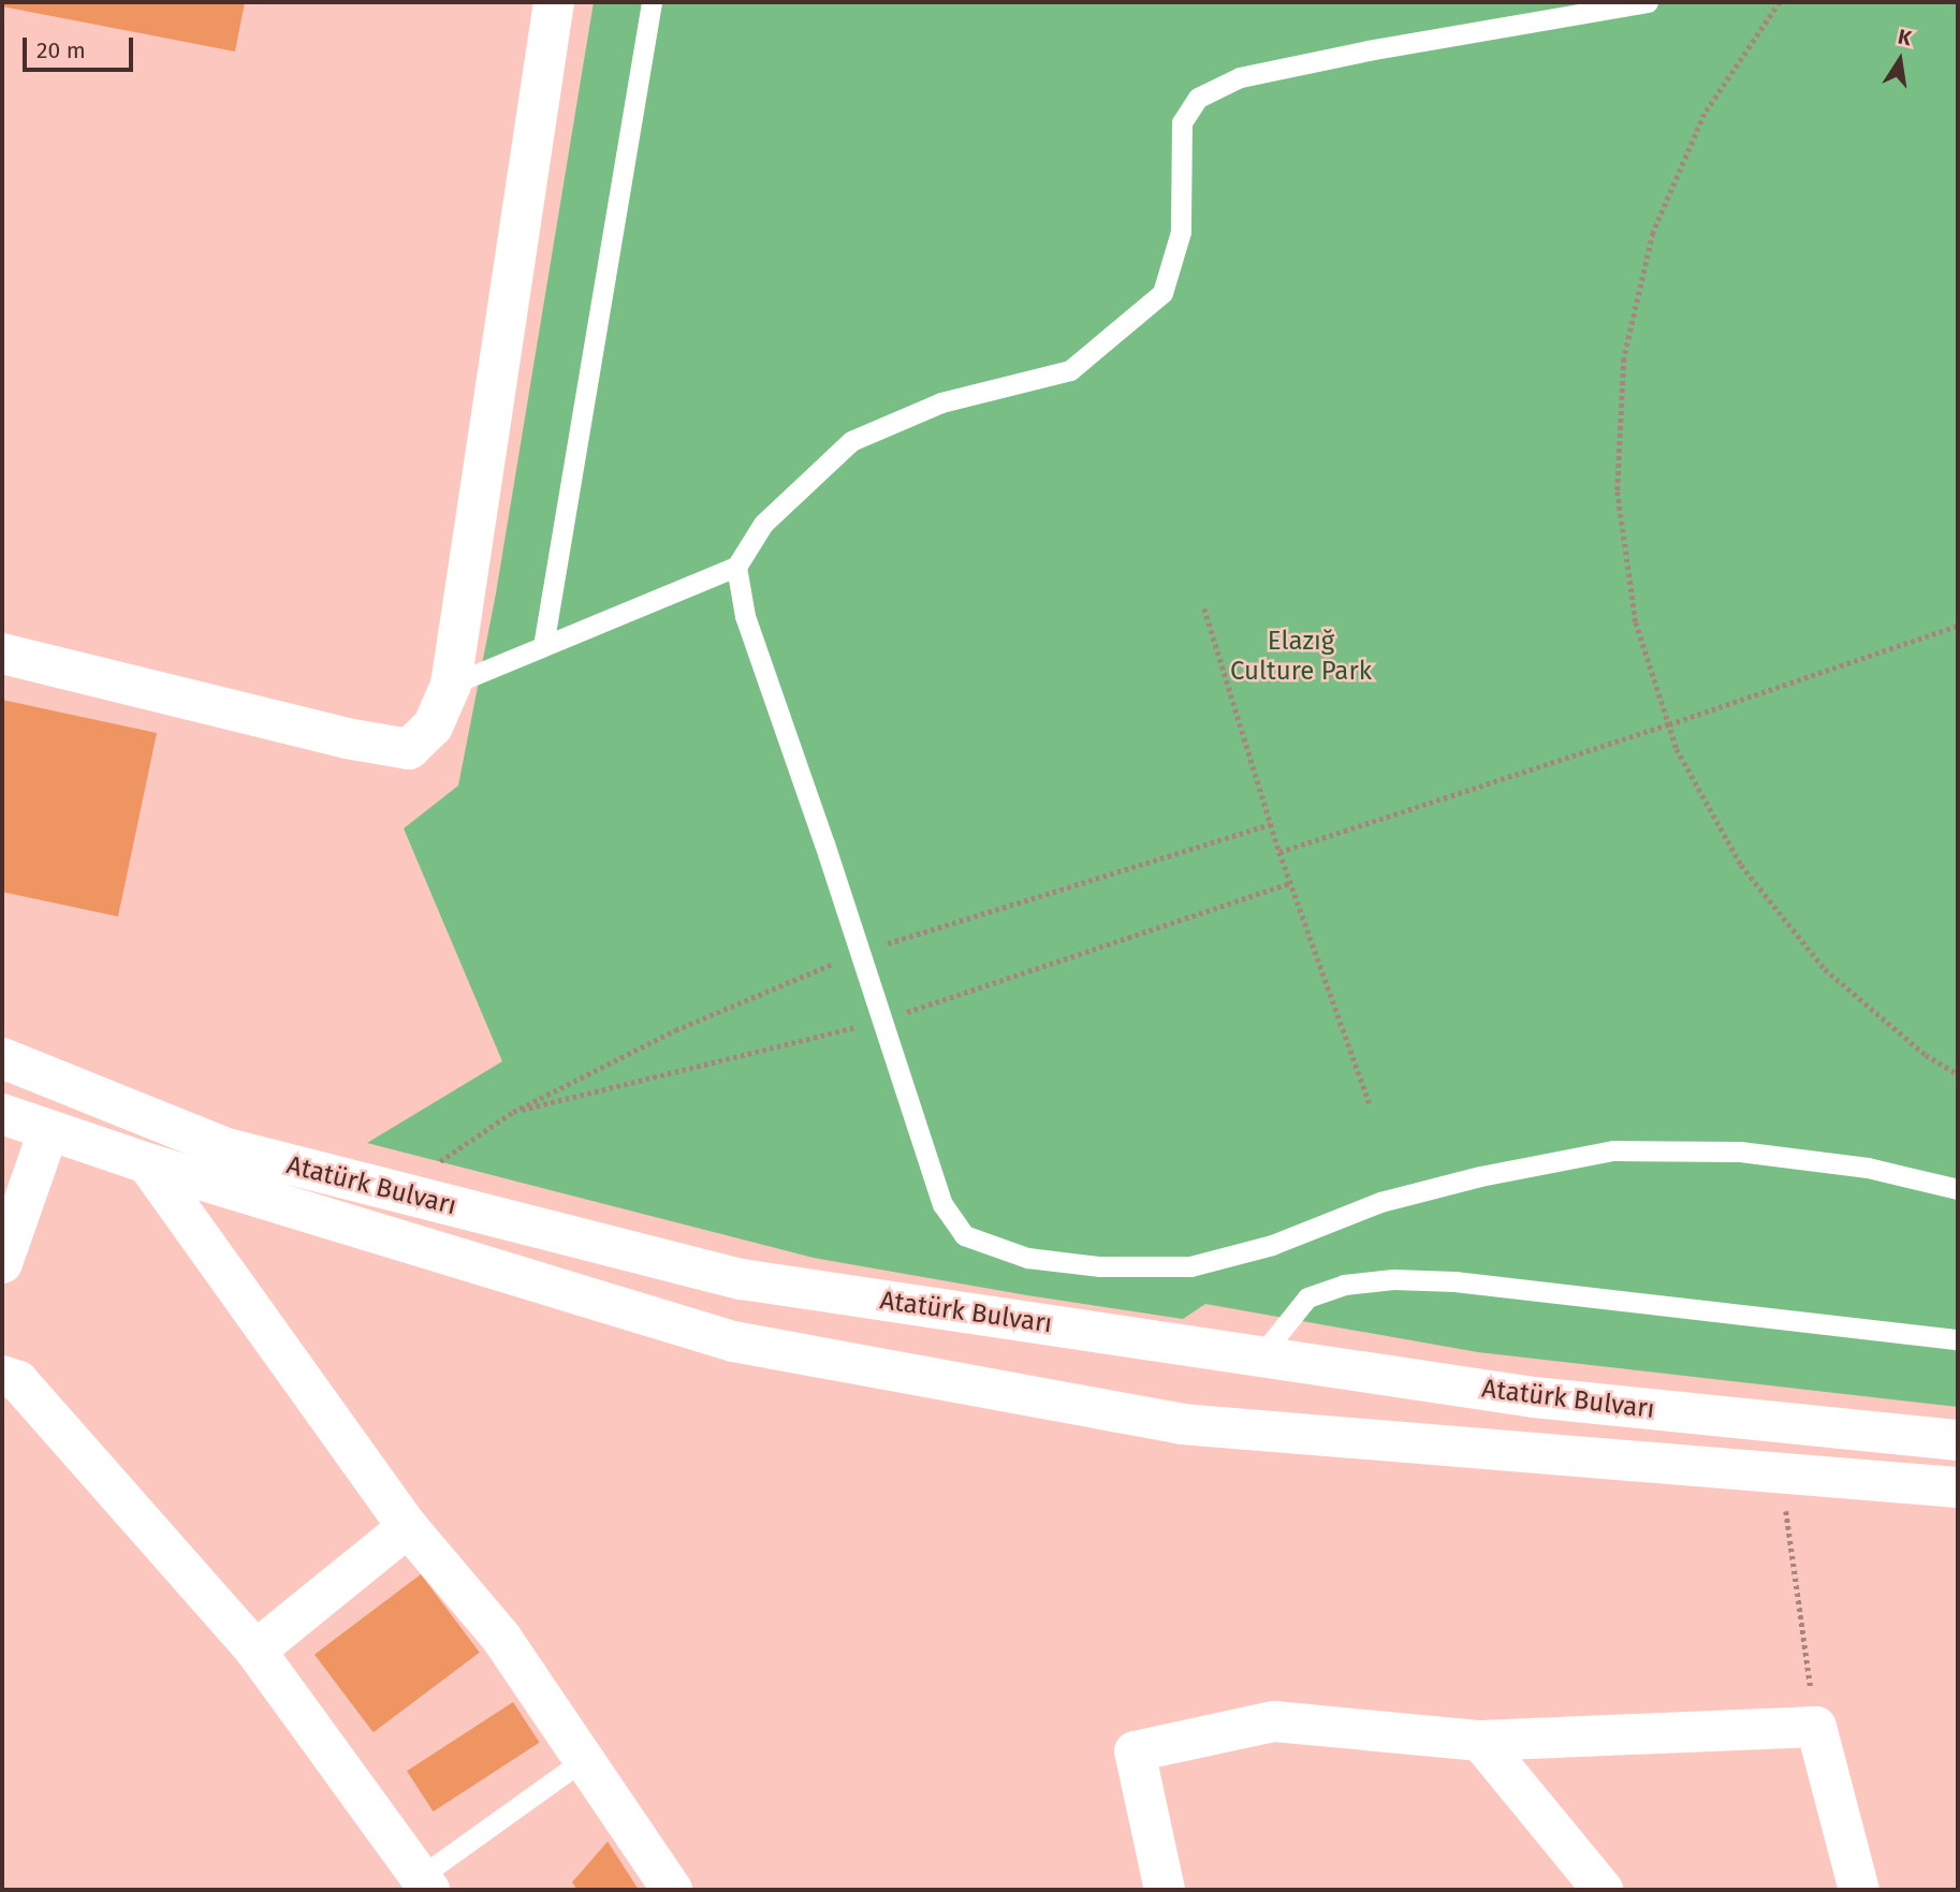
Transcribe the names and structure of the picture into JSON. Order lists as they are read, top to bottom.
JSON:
{
  "streets": {
    "street": ["Atatürk Bulvarı"]
  },
  "parks": ["Elazığ Culture Park"],
  "scale_bar": "20 m",
  "north": "top"
}
